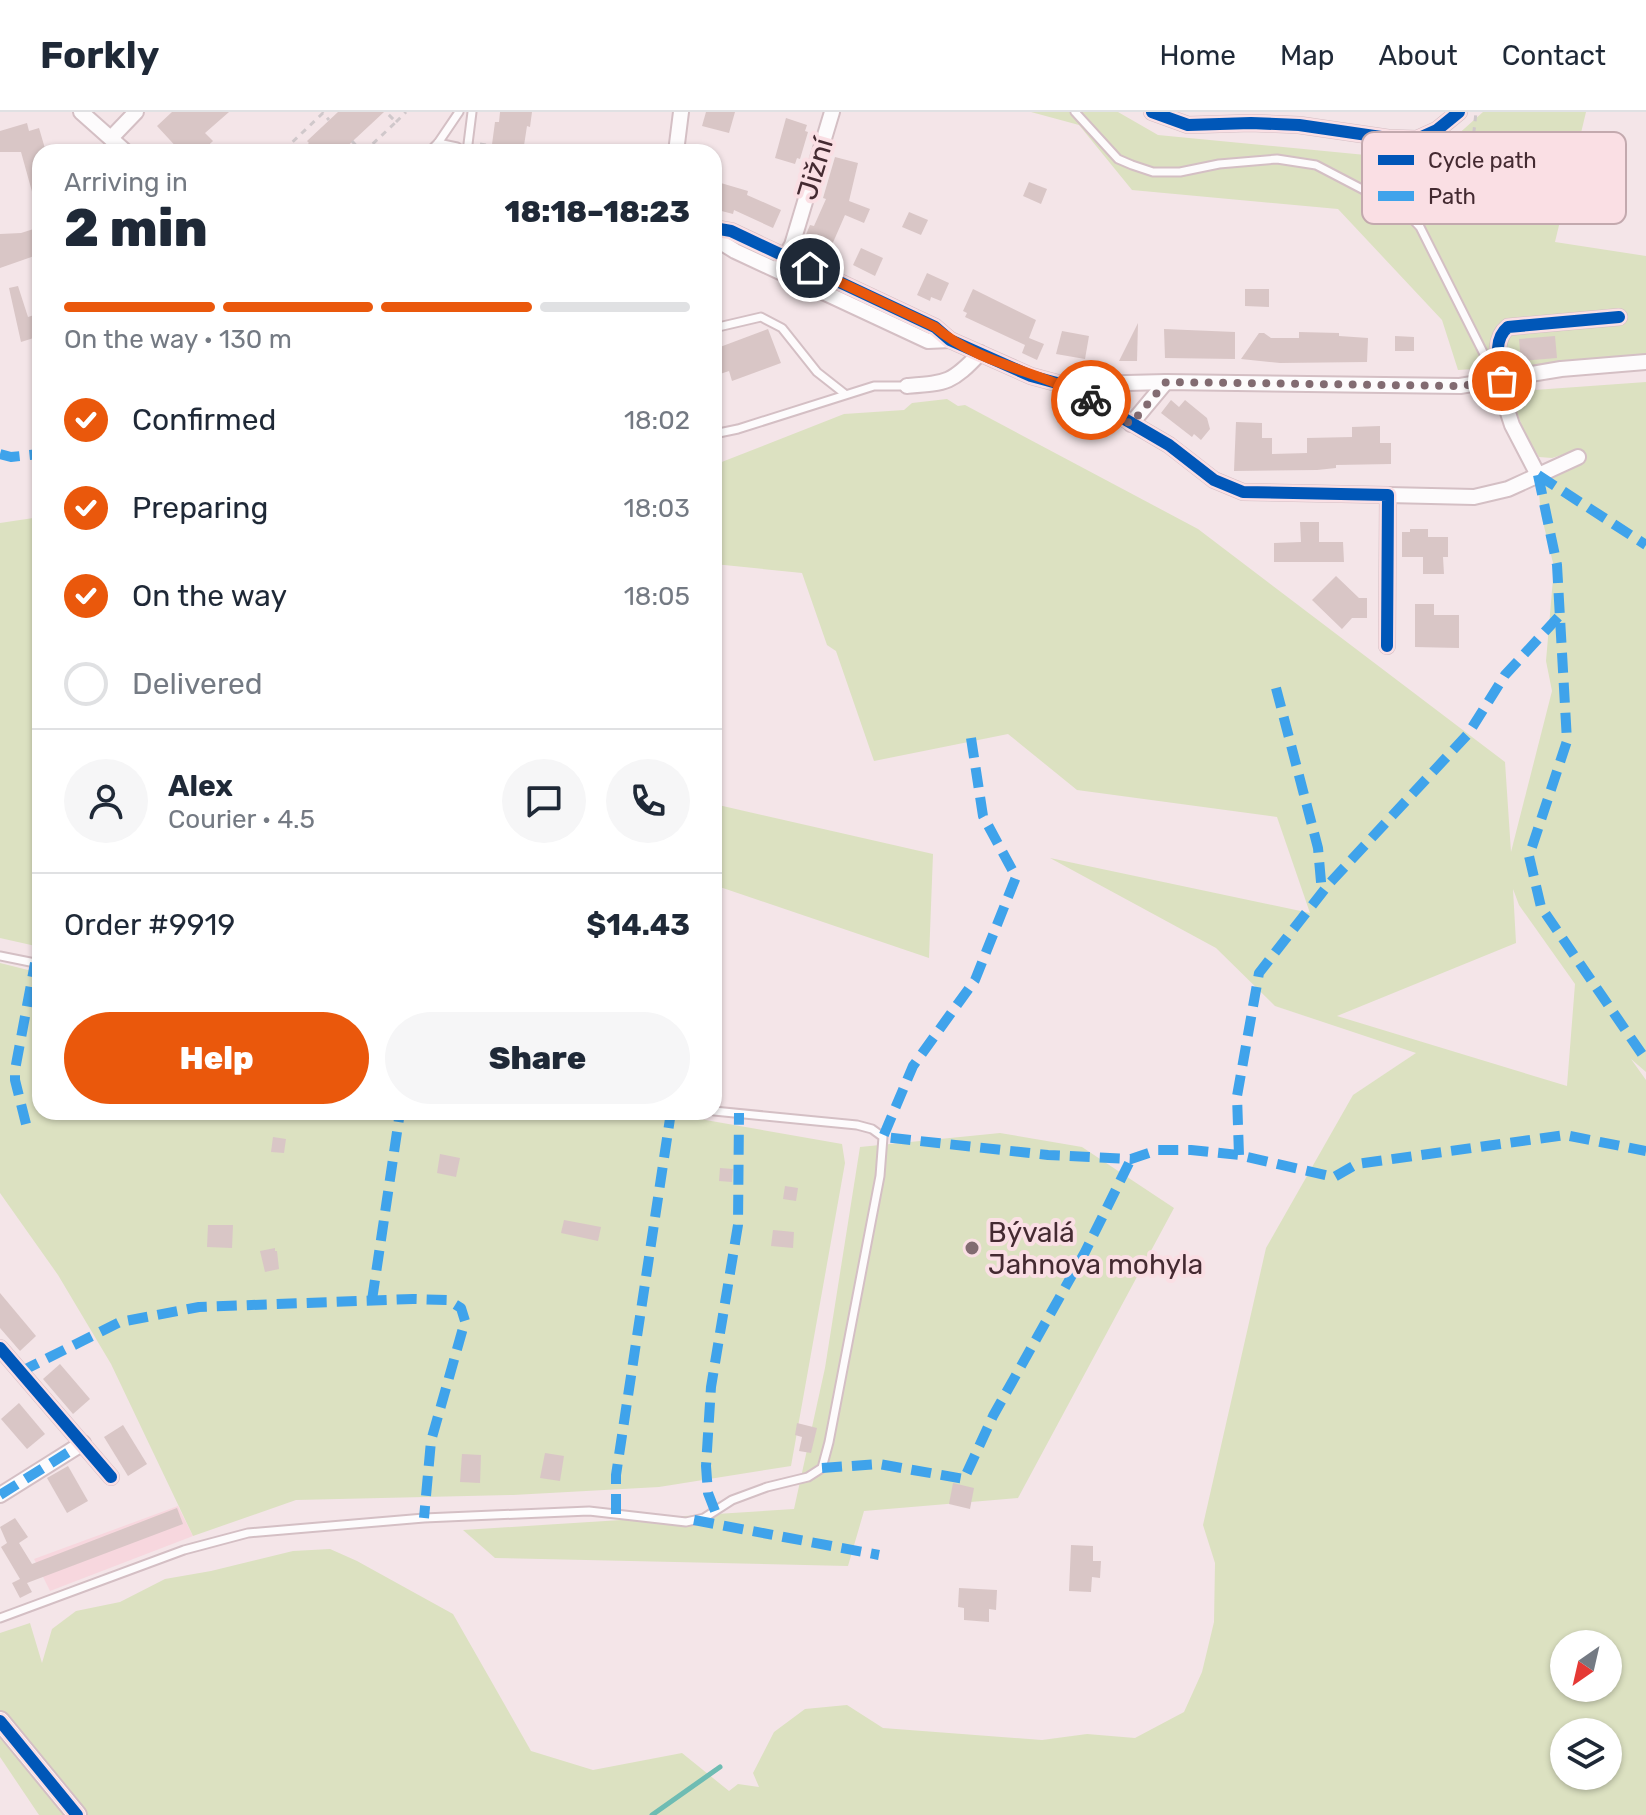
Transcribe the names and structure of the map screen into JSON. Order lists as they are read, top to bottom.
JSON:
{
  "streets": {
    "street": ["Jižní"]
  },
  "places": ["Bývalá Jahnova mohyla"],
  "legend": ["Cycle path", "Path"],
  "north": "bottom left",
  "page": {
    "header": "Forkly",
    "nav": [
      "Home",
      "Map",
      "About",
      "Contact"
    ],
    "heading": ["2 min", "Arriving in", "18:18–18:23"],
    "panel": [
      "Alex",
      "Courier · 4.5",
      "Order #9919",
      "$14.43"
    ],
    "bar": "On the way · 130 m",
    "list": [
      ["Confirmed", "18:02"],
      ["Preparing", "18:03"],
      ["On the way", "18:05"],
      "Delivered"
    ],
    "buttons": ["Help", "Share"]
  }
}
